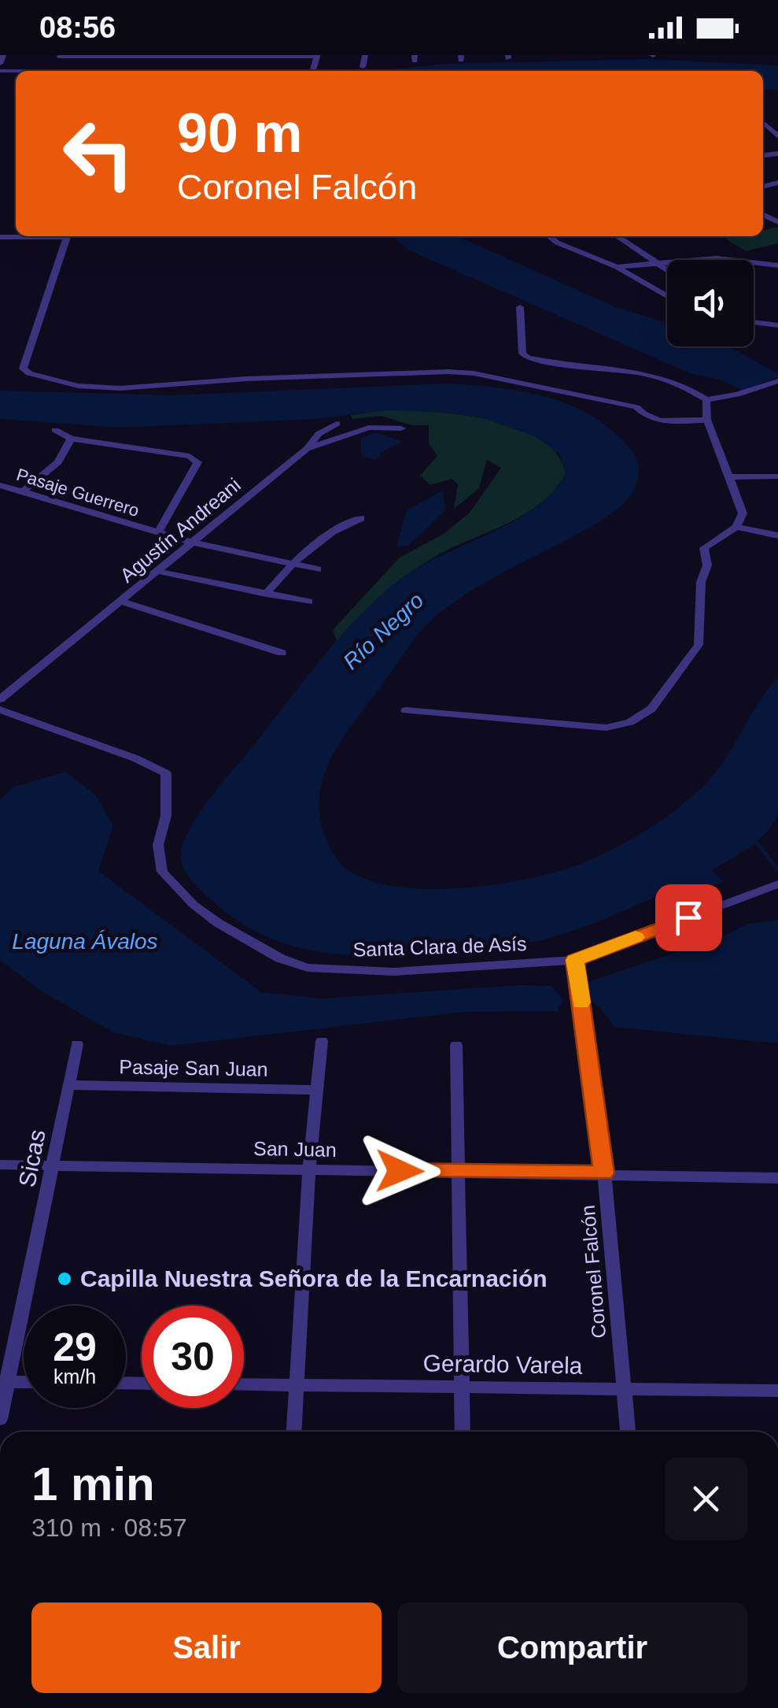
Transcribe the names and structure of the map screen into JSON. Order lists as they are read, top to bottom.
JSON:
{
  "streets": {
    "street": [
      "Pasaje Guerrero",
      "Agustín Andreani",
      "Santa Clara de Asís",
      "Pasaje San Juan",
      "San Juan",
      "Sicas",
      "Coronel Falcón",
      "Gerardo Varela"
    ]
  },
  "crossings": [
    ["Pasaje Guerrero", "Agustín Andreani"],
    ["Santa Clara de Asís", "Coronel Falcón"],
    ["Pasaje San Juan", "Sicas"],
    ["San Juan", "Sicas"],
    ["San Juan", "Coronel Falcón"],
    ["Coronel Falcón", "Gerardo Varela"]
  ],
  "water": ["Río Negro", "Laguna Ávalos"],
  "places": ["Capilla Nuestra Señora de la Encarnación"],
  "page": {
    "status": "08:56",
    "turn": ["90 m", "Coronel Falcón"],
    "speed": "29 km/h",
    "limit": "30",
    "heading": ["1 min", "310 m · 08:57"],
    "buttons": ["Salir", "Compartir"]
  }
}
